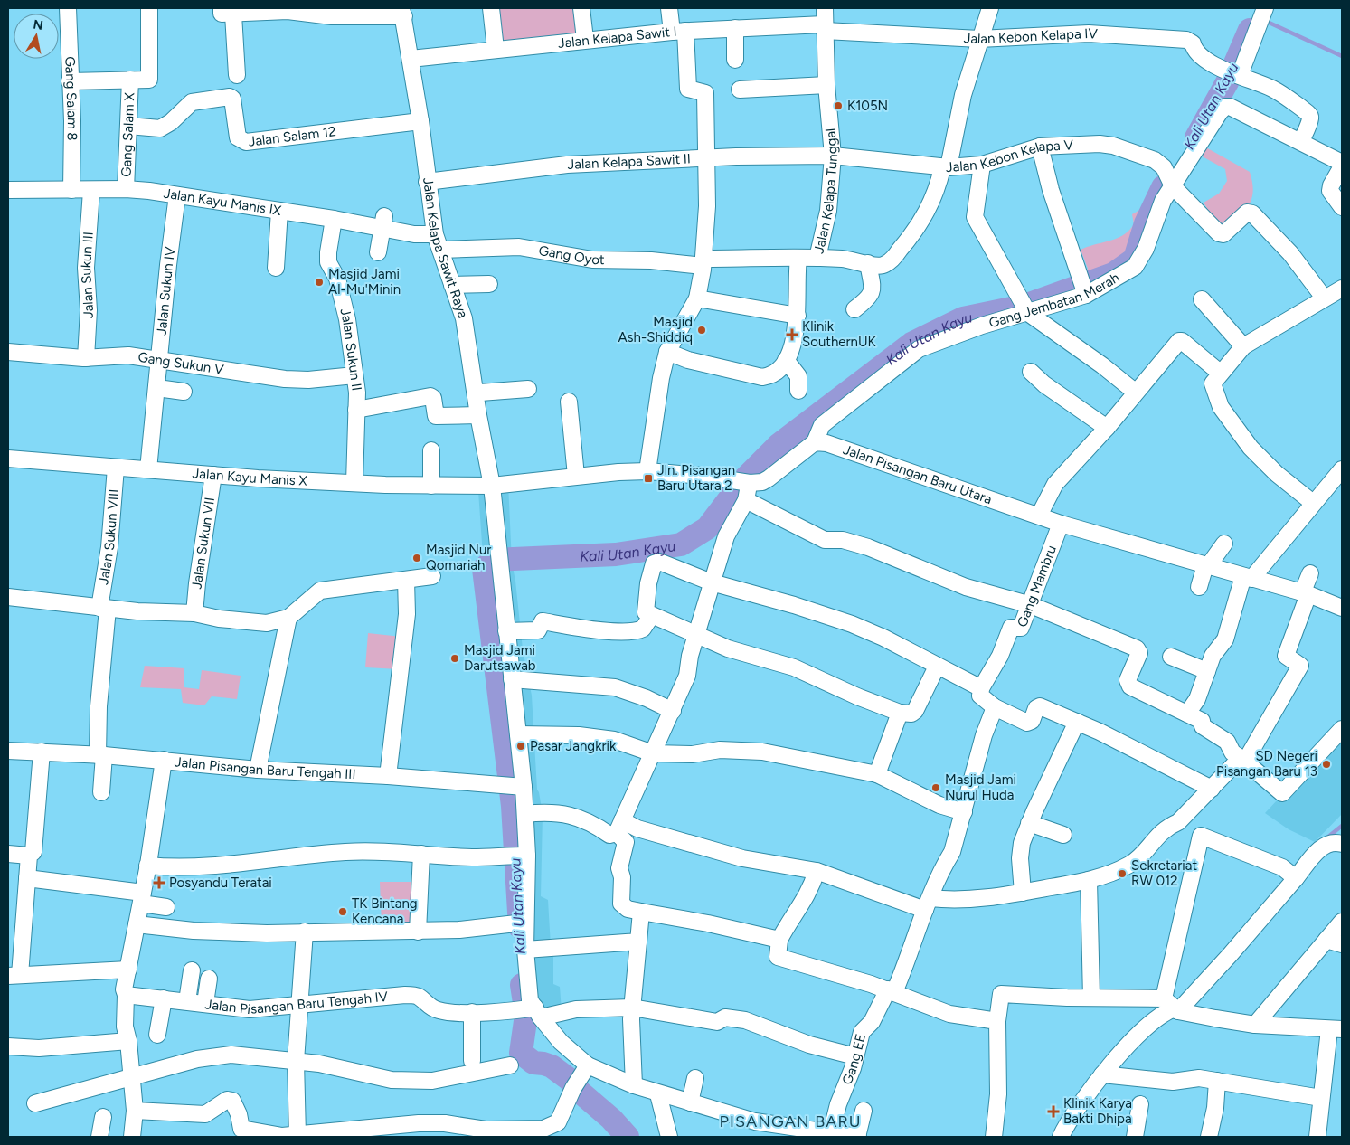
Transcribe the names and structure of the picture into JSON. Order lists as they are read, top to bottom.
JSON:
{
  "streets": {
    "street": [
      "Jalan Kebon Kelapa IV",
      "Jalan Kelapa Sawit I",
      "Gang Salam 8",
      "Gang Salam X",
      "Jalan Salam 12",
      "Jalan Kebon Kelapa V",
      "Jalan Kelapa Sawit II",
      "Jalan Kelapa Tunggal",
      "Jalan Kayu Manis IX",
      "Jalan Kelapa Sawit Raya",
      "Gang Oyot",
      "Jalan Sukun III",
      "Jalan Sukun IV",
      "Gang Jembatan Merah",
      "Jalan Sukun II",
      "Gang Sukun V",
      "Jalan Pisangan Baru Utara",
      "Jalan Kayu Manis X",
      "Jalan Sukun VIII",
      "Jalan Sukun VII",
      "Gang Mambru",
      "Jalan Pisangan Baru Tengah III",
      "Jalan Pisangan Baru Tengah IV",
      "Gang EE"
    ]
  },
  "crossings": [
    ["Jalan Kebon Kelapa IV", "Jalan Kelapa Sawit I"],
    ["Jalan Kebon Kelapa IV", "Jalan Kelapa Tunggal"],
    ["Jalan Kebon Kelapa IV", "Gang Jembatan Merah"],
    ["Jalan Kelapa Sawit I", "Jalan Kelapa Tunggal"],
    ["Jalan Kelapa Sawit I", "Jalan Kelapa Sawit Raya"],
    ["Gang Salam 8", "Jalan Kayu Manis IX"],
    ["Gang Salam X", "Jalan Salam 12"],
    ["Gang Salam X", "Jalan Kayu Manis IX"],
    ["Jalan Salam 12", "Jalan Kelapa Sawit Raya"],
    ["Jalan Kebon Kelapa V", "Jalan Kelapa Sawit II"],
    ["Jalan Kebon Kelapa V", "Jalan Kelapa Tunggal"],
    ["Jalan Kebon Kelapa V", "Gang Jembatan Merah"],
    ["Jalan Kelapa Sawit II", "Jalan Kelapa Tunggal"],
    ["Jalan Kelapa Sawit II", "Jalan Kelapa Sawit Raya"],
    ["Jalan Kelapa Tunggal", "Gang Oyot"],
    ["Jalan Kayu Manis IX", "Jalan Kelapa Sawit Raya"],
    ["Jalan Kayu Manis IX", "Jalan Sukun III"],
    ["Jalan Kayu Manis IX", "Jalan Sukun IV"],
    ["Jalan Kayu Manis IX", "Jalan Sukun II"],
    ["Jalan Kelapa Sawit Raya", "Gang Oyot"],
    ["Jalan Kelapa Sawit Raya", "Jalan Kayu Manis X"],
    ["Jalan Kelapa Sawit Raya", "Jalan Pisangan Baru Tengah III"],
    ["Jalan Kelapa Sawit Raya", "Jalan Pisangan Baru Tengah IV"],
    ["Jalan Sukun III", "Gang Sukun V"],
    ["Jalan Sukun IV", "Gang Sukun V"],
    ["Jalan Sukun IV", "Jalan Kayu Manis X"],
    ["Gang Jembatan Merah", "Jalan Pisangan Baru Utara"],
    ["Jalan Sukun II", "Gang Sukun V"],
    ["Jalan Sukun II", "Jalan Kayu Manis X"],
    ["Jalan Pisangan Baru Utara", "Gang Mambru"],
    ["Jalan Kayu Manis X", "Jalan Sukun VIII"],
    ["Jalan Kayu Manis X", "Jalan Sukun VII"],
    ["Jalan Sukun VIII", "Jalan Pisangan Baru Tengah III"],
    ["Jalan Pisangan Baru Tengah IV", "Gang EE"]
  ],
  "districts": ["PISANGAN BARU"],
  "water": ["Kali Utan Kayu"],
  "places": {
    "other": [
      "K105N",
      "Masjid Jami Al-Mu'Minin",
      "Masjid Ash-Shiddiq",
      "Masjid Nur Qomariah",
      "Masjid Jami Darutsawab",
      "Pasar Jangkrik",
      "SD Negeri Pisangan Baru 13",
      "Masjid Jami Nurul Huda",
      "Sekretariat RW 012",
      "TK Bintang Kencana"
    ],
    "health": ["Klinik SouthernUK", "Posyandu Teratai", "Klinik Karya Bakti Dhipa"],
    "transit": ["Jln. Pisangan Baru Utara 2"]
  },
  "north": "top"
}
